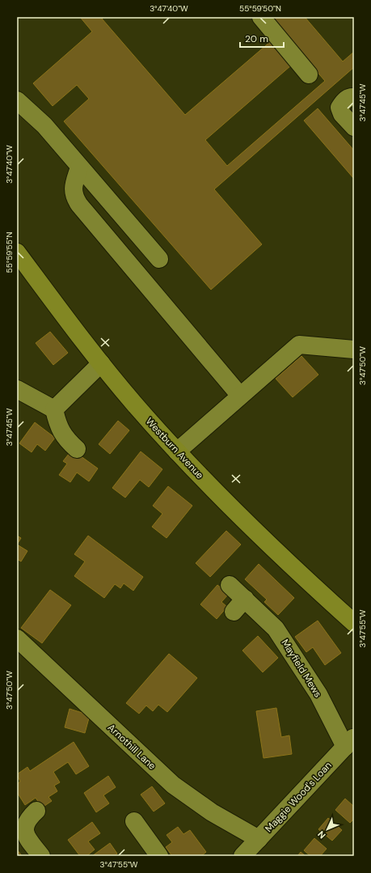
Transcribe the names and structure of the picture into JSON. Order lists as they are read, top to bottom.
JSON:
{
  "streets": {
    "main road": ["Westburn Avenue"],
    "street": ["Mayfield Mews", "Arnothill Lane", "Maggie Wood's Loan"]
  },
  "crossings": [
    ["Mayfield Mews", "Maggie Wood's Loan"],
    ["Arnothill Lane", "Maggie Wood's Loan"]
  ],
  "scale_bar": "20 m",
  "north": "bottom left",
  "coordinates": [
    "3°47'40\"W",
    "55°59'50\"N",
    "3°47'45\"W",
    "55°59'55\"N",
    "3°47'50\"W",
    "3°47'55\"W"
  ]
}
